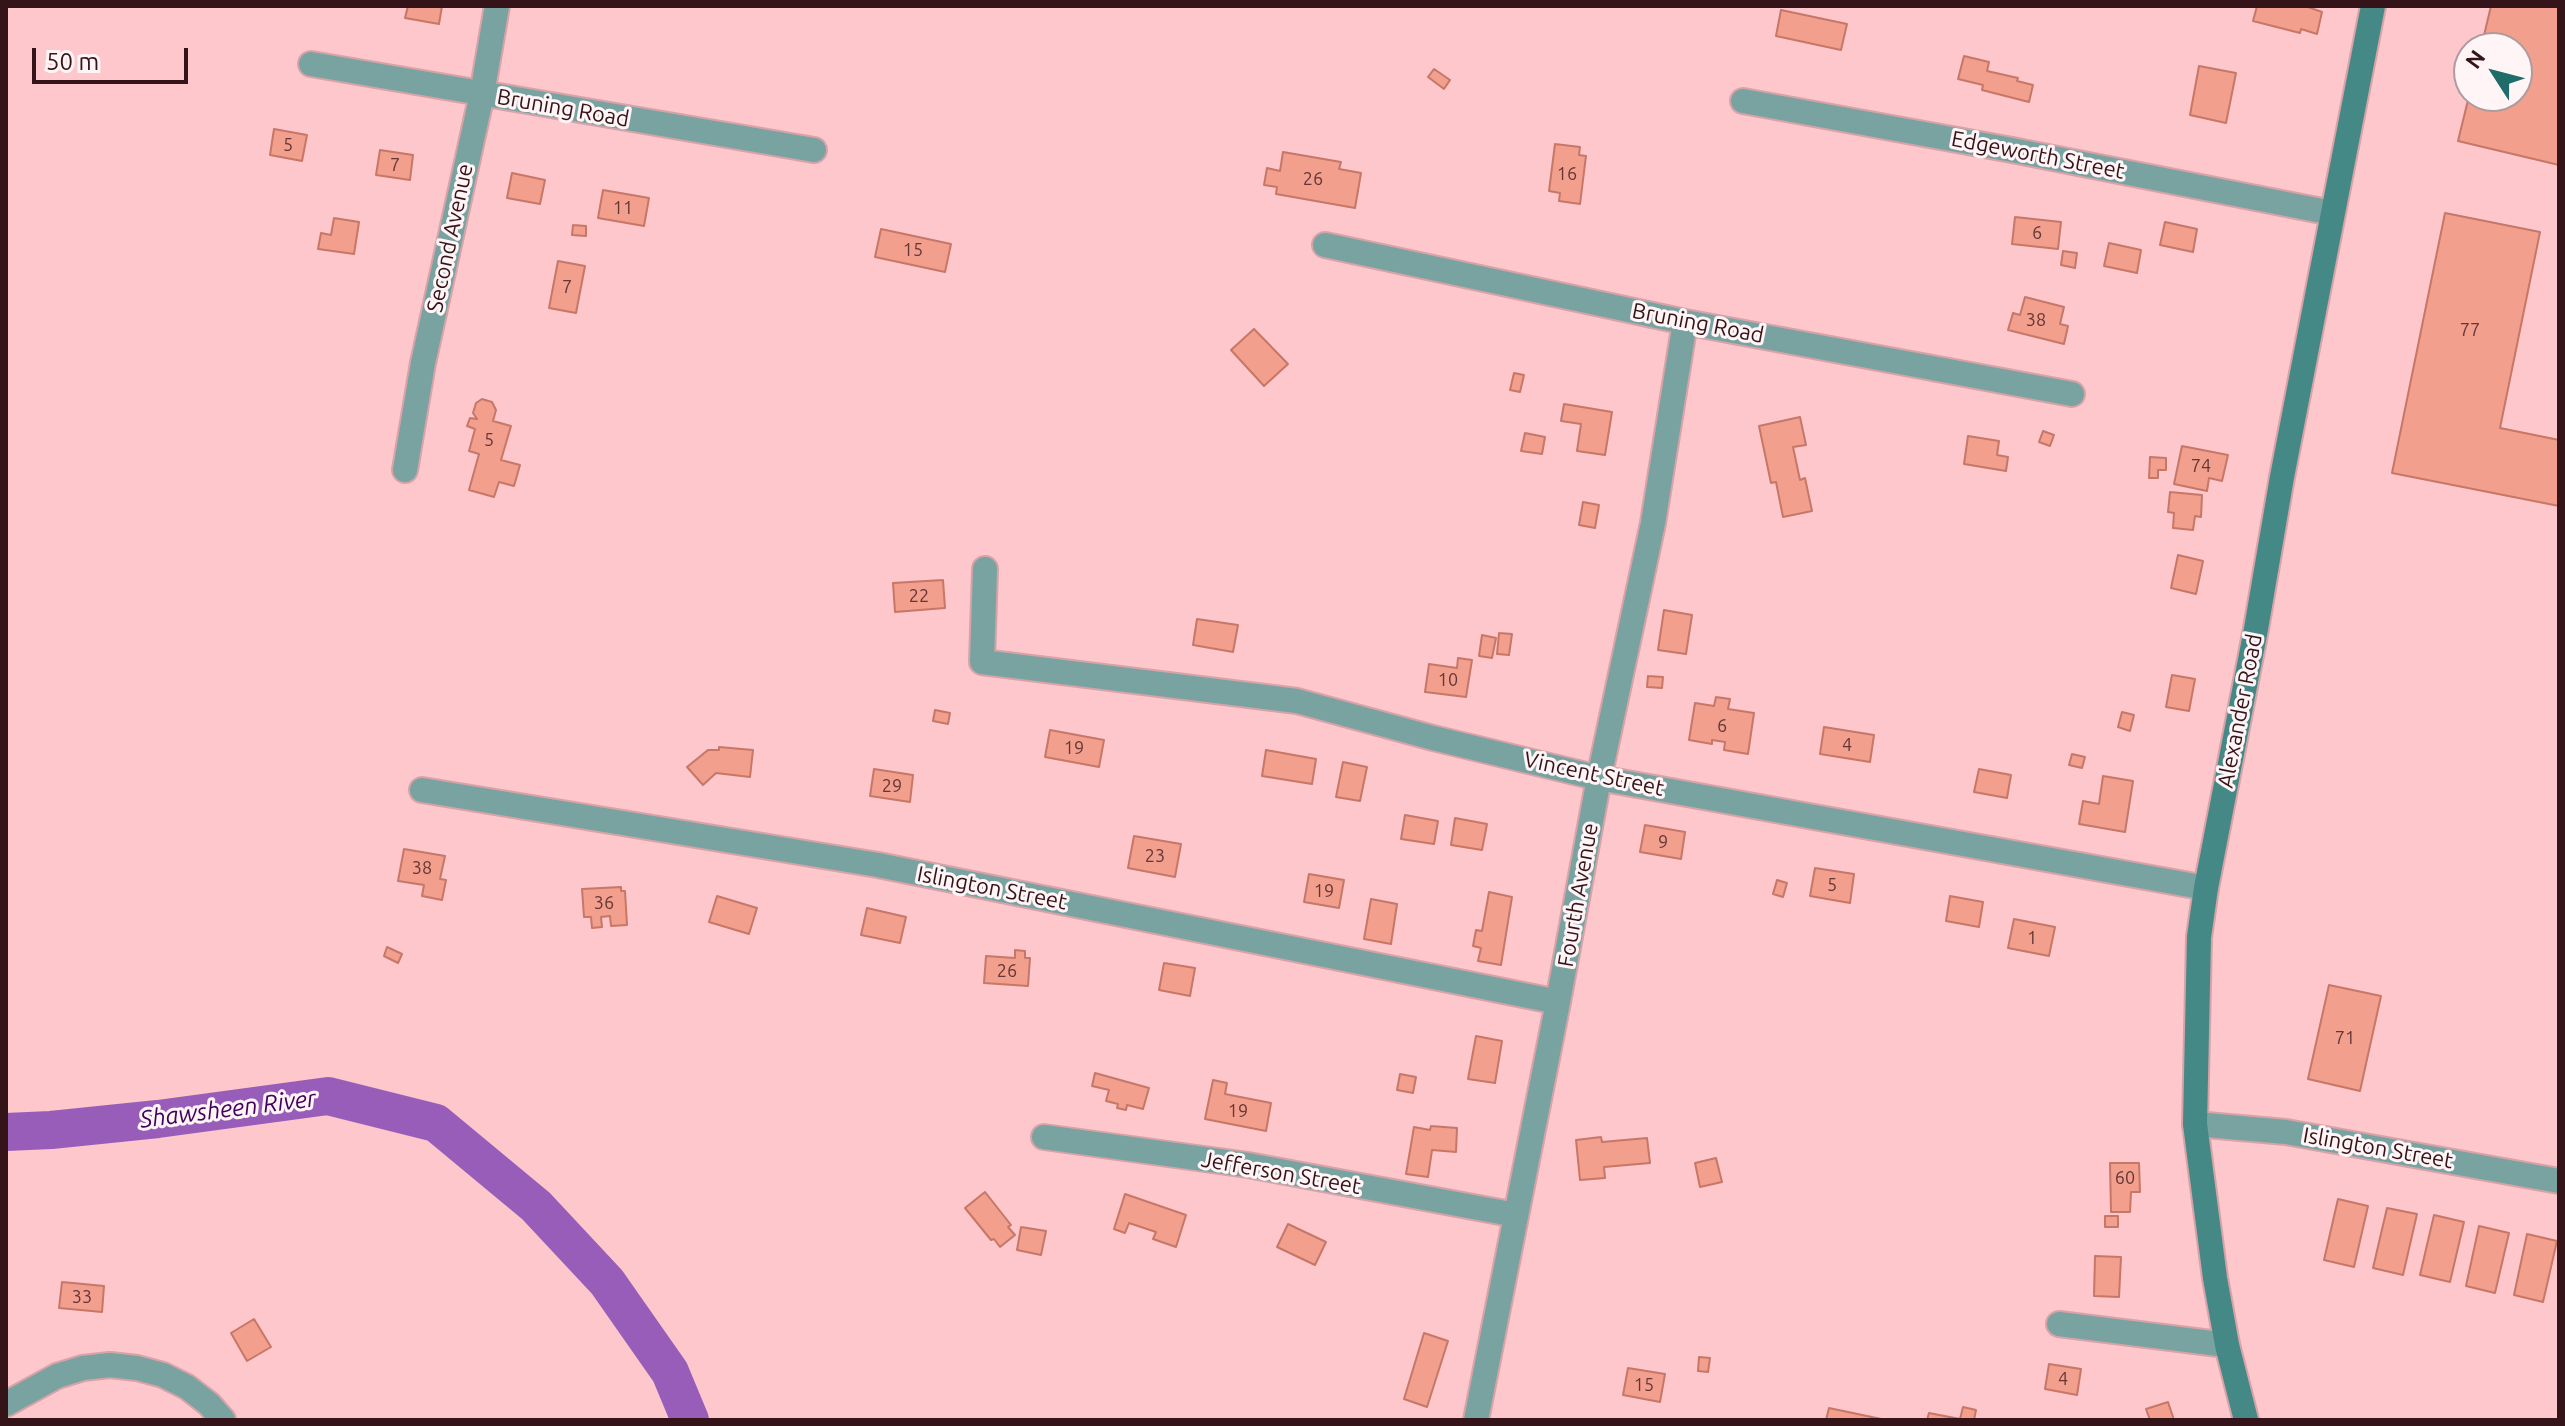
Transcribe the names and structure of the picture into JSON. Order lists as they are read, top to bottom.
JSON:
{
  "streets": {
    "street": [
      "Bruning Road",
      "Edgeworth Street",
      "Second Avenue",
      "Alexander Road",
      "Vincent Street",
      "Islington Street",
      "Fourth Avenue",
      "Jefferson Street"
    ]
  },
  "crossings": [
    ["Bruning Road", "Second Avenue"],
    ["Bruning Road", "Fourth Avenue"],
    ["Edgeworth Street", "Alexander Road"],
    ["Alexander Road", "Vincent Street"],
    ["Alexander Road", "Islington Street"],
    ["Vincent Street", "Fourth Avenue"],
    ["Islington Street", "Fourth Avenue"],
    ["Fourth Avenue", "Jefferson Street"]
  ],
  "water": ["Shawsheen River"],
  "house_numbers": [
    "5",
    "7",
    "16",
    "26",
    "11",
    "6",
    "15",
    "7",
    "38",
    "77",
    "5",
    "74",
    "22",
    "10",
    "6",
    "4",
    "19",
    "29",
    "9",
    "23",
    "38",
    "5",
    "19",
    "36",
    "1",
    "26",
    "71",
    "19",
    "60",
    "33",
    "4",
    "15"
  ],
  "scale_bar": "50 m",
  "north": "top left"
}
